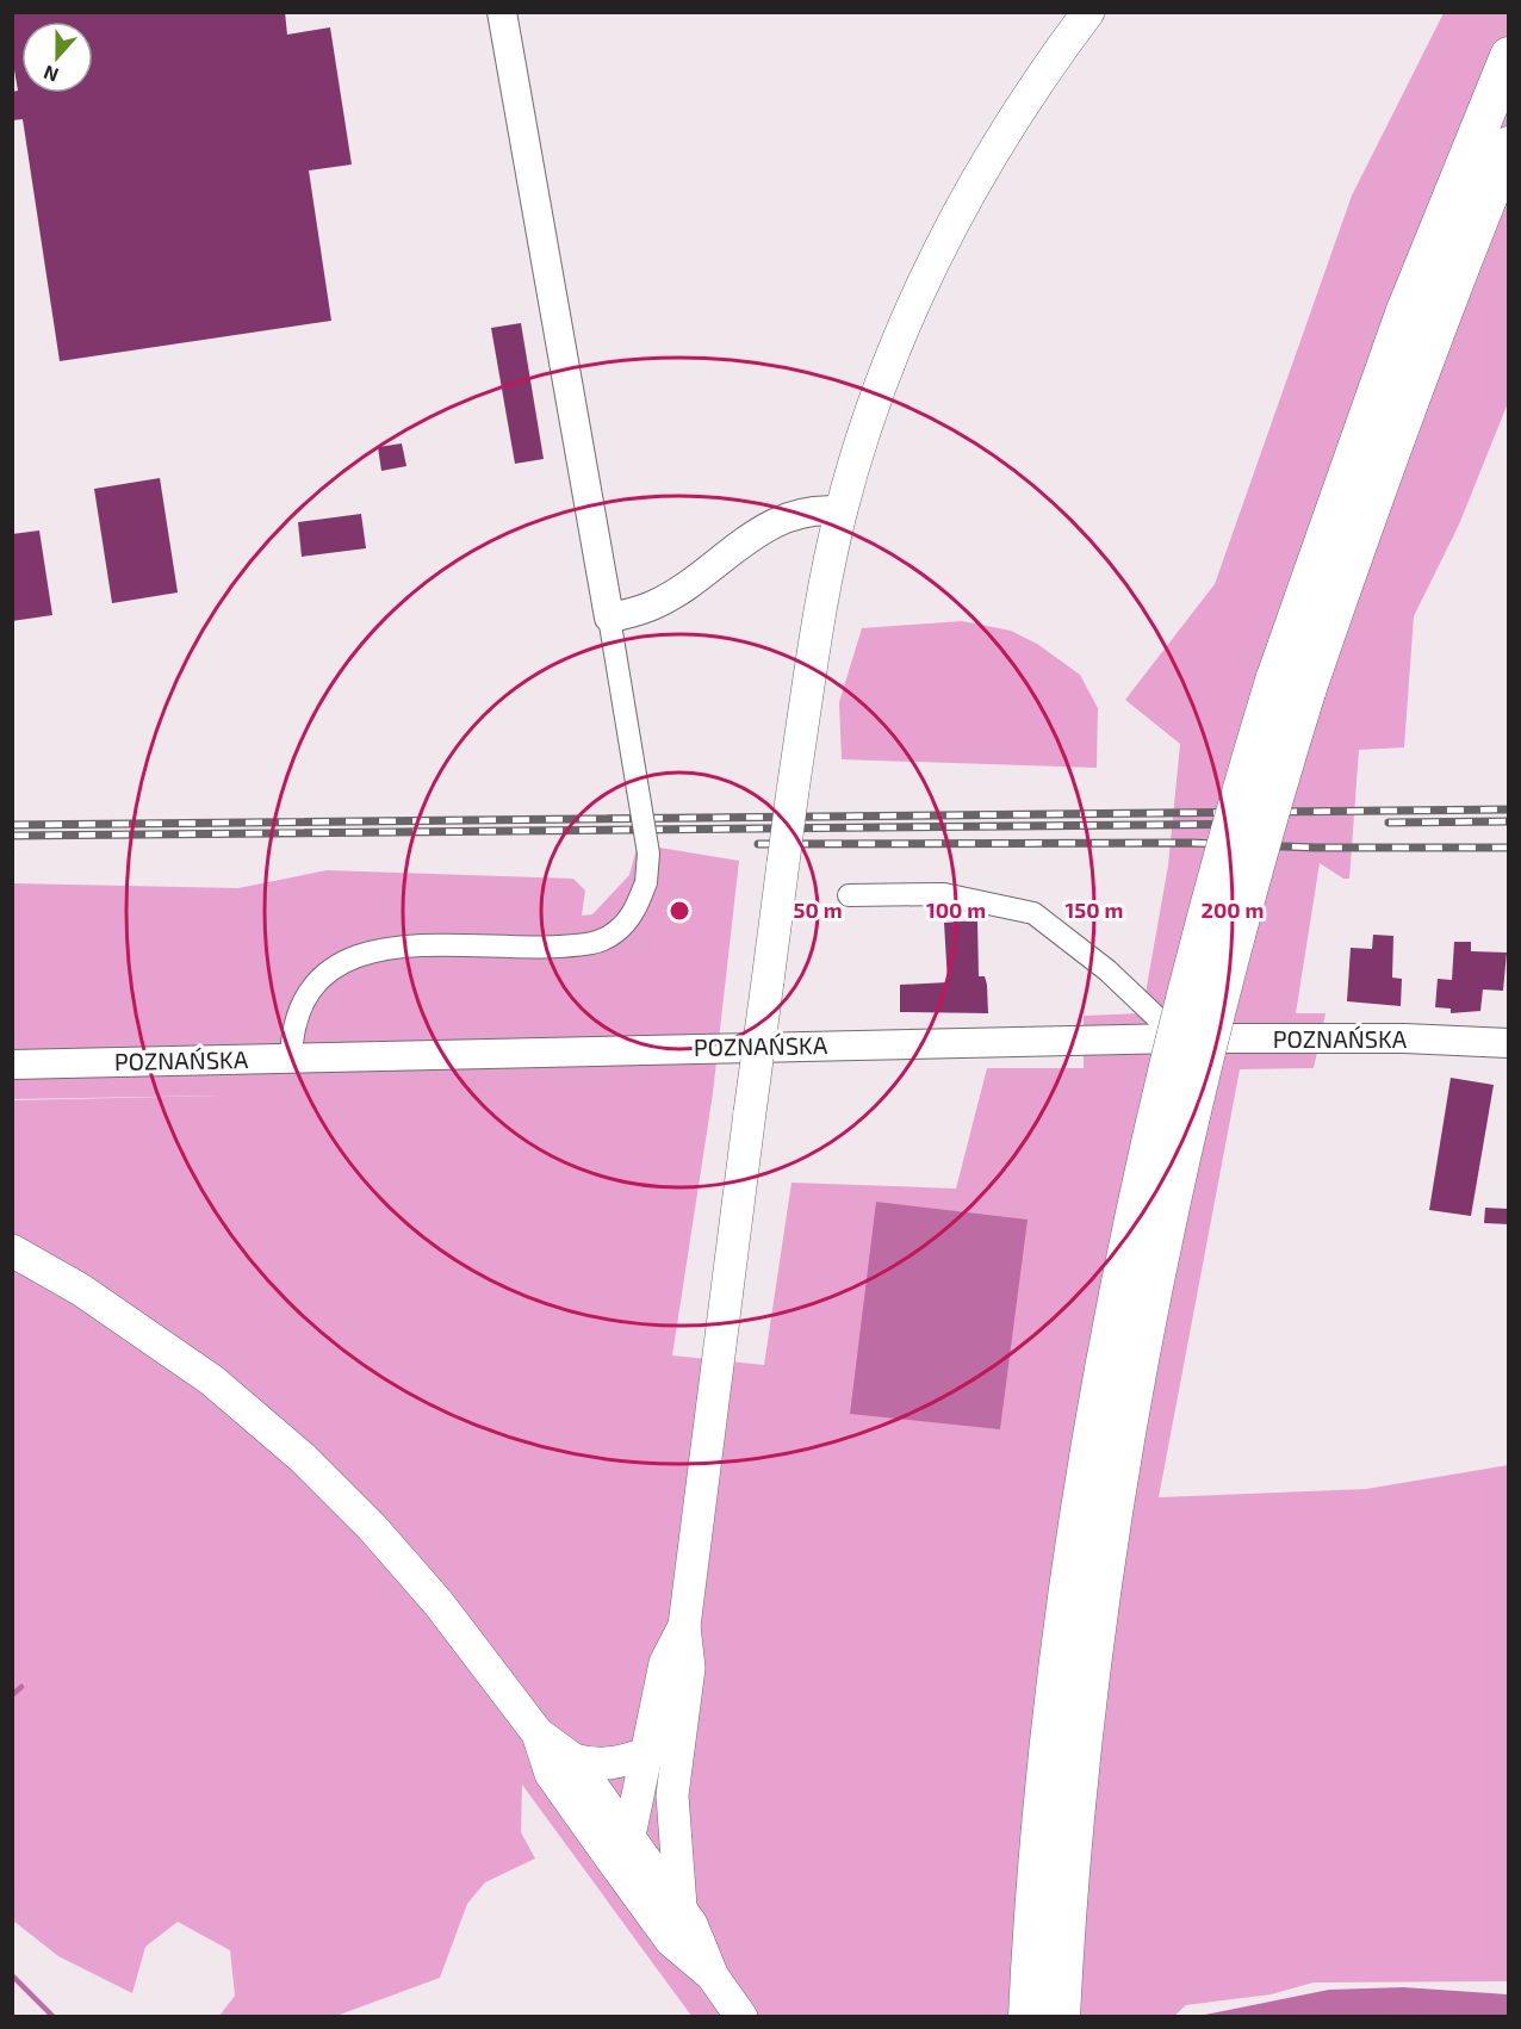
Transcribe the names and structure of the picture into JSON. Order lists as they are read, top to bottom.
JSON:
{
  "streets": {
    "street": ["POZNAŃSKA"]
  },
  "north": "bottom",
  "rings": [
    "50 m",
    "100 m",
    "150 m",
    "200 m"
  ]
}
